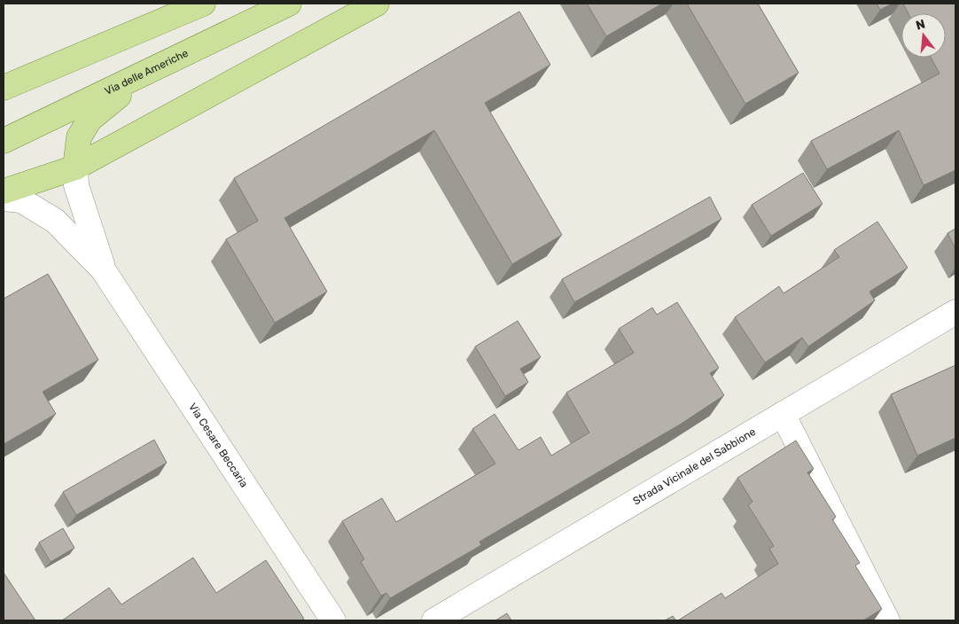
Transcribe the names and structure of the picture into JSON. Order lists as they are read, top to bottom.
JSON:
{
  "streets": {
    "main road": ["Via delle Americhe"],
    "street": ["Via Cesare Beccaria", "Strada Vicinale del Sabbione"]
  },
  "north": "top"
}
